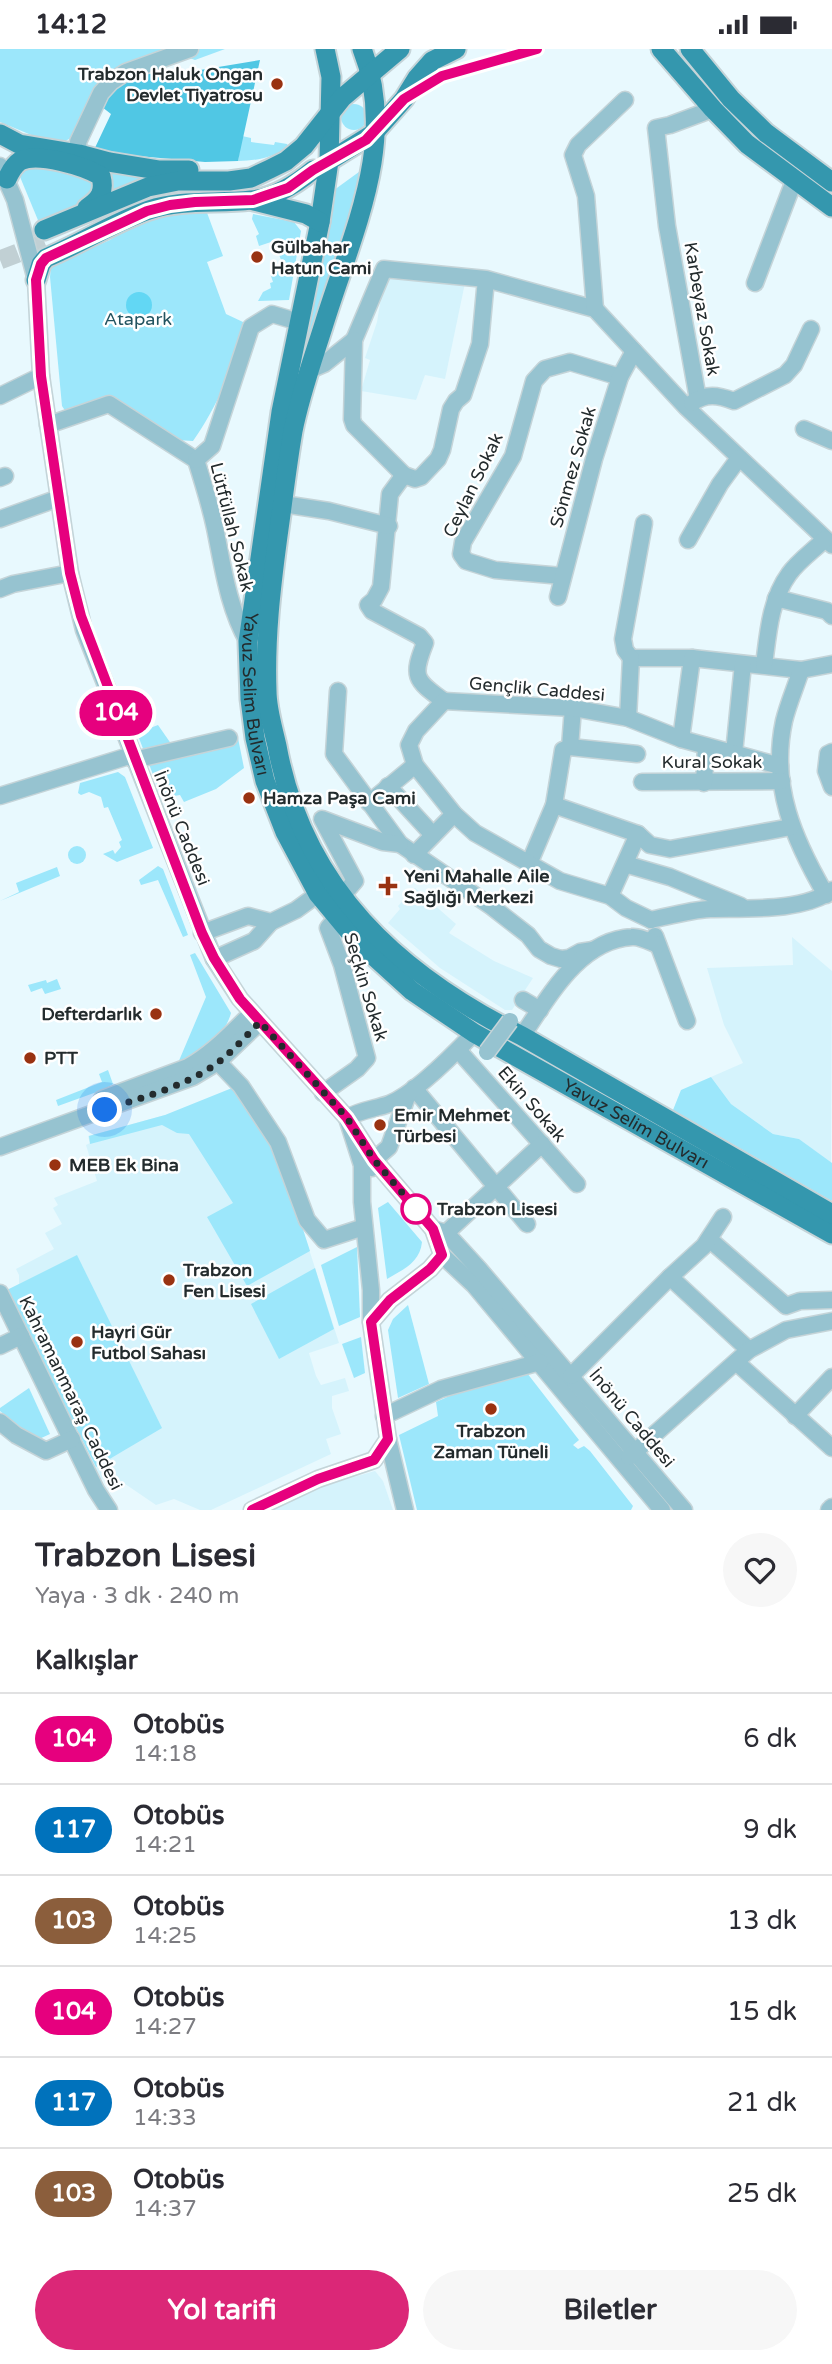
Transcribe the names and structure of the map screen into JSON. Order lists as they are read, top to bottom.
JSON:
{
  "streets": {
    "main road": ["Yavuz Selim Bulvarı"],
    "street": [
      "Karbeyaz Sokak",
      "Sönmez Sokak",
      "Ceylan Sokak",
      "Lütfüllah Sokak",
      "Gençlik Caddesi",
      "Kural Sokak",
      "İnönü Caddesi",
      "Seçkin Sokak",
      "Ekin Sokak",
      "Kahramanmaraş Caddesi"
    ]
  },
  "crossings": [
    ["Sönmez Sokak", "Ceylan Sokak"],
    ["Lütfüllah Sokak", "Yavuz Selim Bulvarı"],
    ["Lütfüllah Sokak", "İnönü Caddesi"],
    ["Gençlik Caddesi", "Kural Sokak"],
    ["Yavuz Selim Bulvarı", "Seçkin Sokak"],
    ["İnönü Caddesi", "Seçkin Sokak"]
  ],
  "parks": ["Atapark"],
  "places": {
    "other": [
      "Trabzon Haluk Ongan Devlet Tiyatrosu",
      "Gülbahar Hatun Cami",
      "Hamza Paşa Cami",
      "Defterdarlık",
      "PTT",
      "Emir Mehmet Türbesi",
      "MEB Ek Bina",
      "Trabzon Lisesi",
      "Trabzon Fen Lisesi",
      "Hayri Gür Futbol Sahası",
      "Trabzon Zaman Tüneli"
    ],
    "health": ["Yeni Mahalle Aile Sağlığı Merkezi"]
  },
  "lines": ["bus line 104"],
  "page": {
    "status": "14:12",
    "on_map": "104",
    "heading": [
      ["Trabzon Lisesi", "Yaya · 3 dk · 240 m"],
      "Kalkışlar"
    ],
    "list": [
      {
        "mark": "104",
        "name": "Otobüs",
        "note": "14:18",
        "value": "6 dk"
      },
      {
        "mark": "117",
        "name": "Otobüs",
        "note": "14:21",
        "value": "9 dk"
      },
      {
        "mark": "103",
        "name": "Otobüs",
        "note": "14:25",
        "value": "13 dk"
      },
      {
        "mark": "104",
        "name": "Otobüs",
        "note": "14:27",
        "value": "15 dk"
      },
      {
        "mark": "117",
        "name": "Otobüs",
        "note": "14:33",
        "value": "21 dk"
      },
      {
        "mark": "103",
        "name": "Otobüs",
        "note": "14:37",
        "value": "25 dk"
      }
    ],
    "buttons": ["Yol tarifi", "Biletler"]
  }
}
